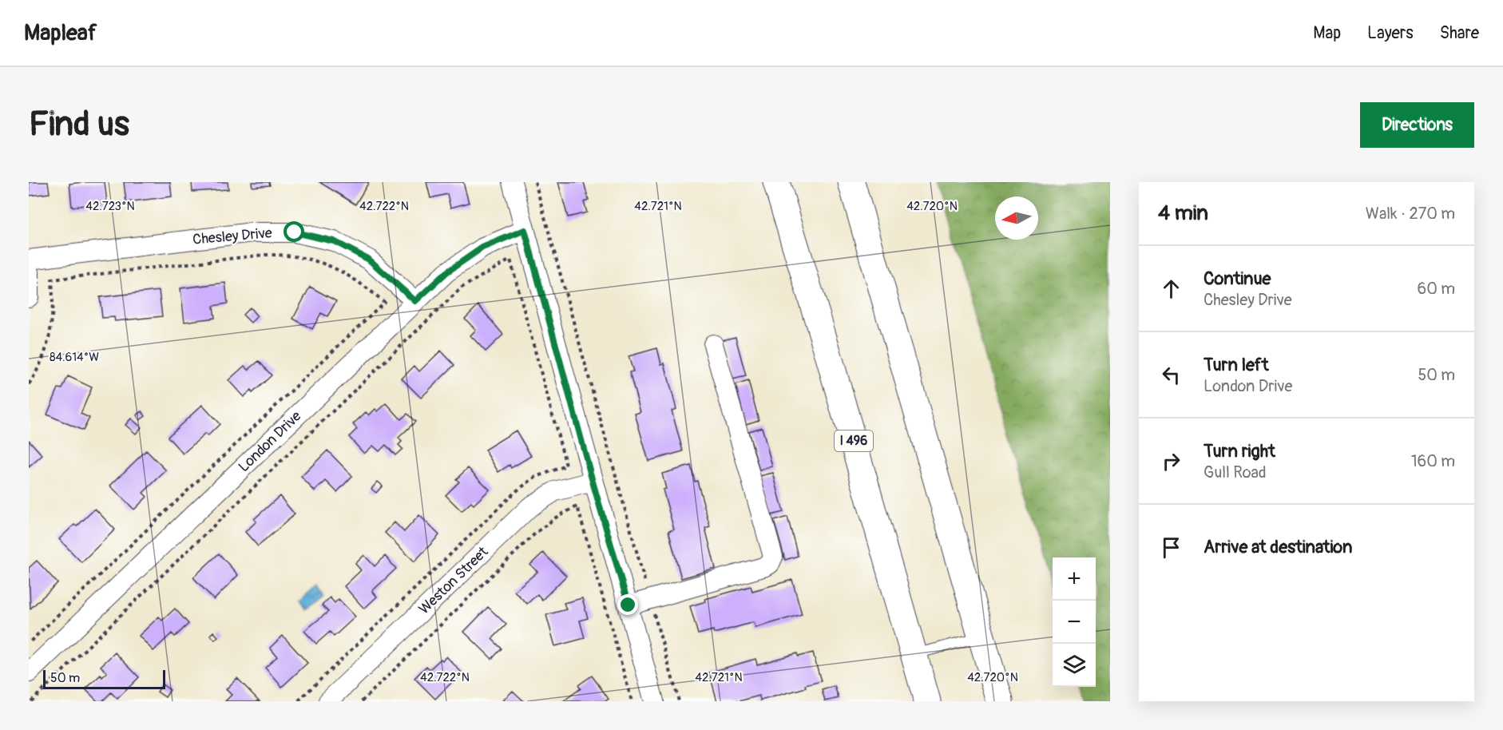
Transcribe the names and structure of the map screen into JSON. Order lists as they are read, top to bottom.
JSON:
{
  "streets": {
    "highway": ["I 496"],
    "street": ["Chesley Drive", "London Drive", "Weston Street"]
  },
  "crossings": [
    ["Chesley Drive", "London Drive"]
  ],
  "scale_bar": "50 m",
  "north": "left",
  "page": {
    "header": "Mapleaf",
    "nav": ["Map", "Layers", "Share"],
    "buttons": "Directions",
    "title": "Find us",
    "heading": ["4 min", "Walk · 270 m"],
    "list": [
      ["Continue", "Chesley Drive", "60 m"],
      ["Turn left", "London Drive", "50 m"],
      ["Turn right", "Gull Road", "160 m"],
      "Arrive at destination"
    ],
    "map_buttons": ["+", "−"],
    "scale": "50 m"
  },
  "coordinates": [
    "42.723°N",
    "42.722°N",
    "42.721°N",
    "42.720°N",
    "84.614°W"
  ]
}
